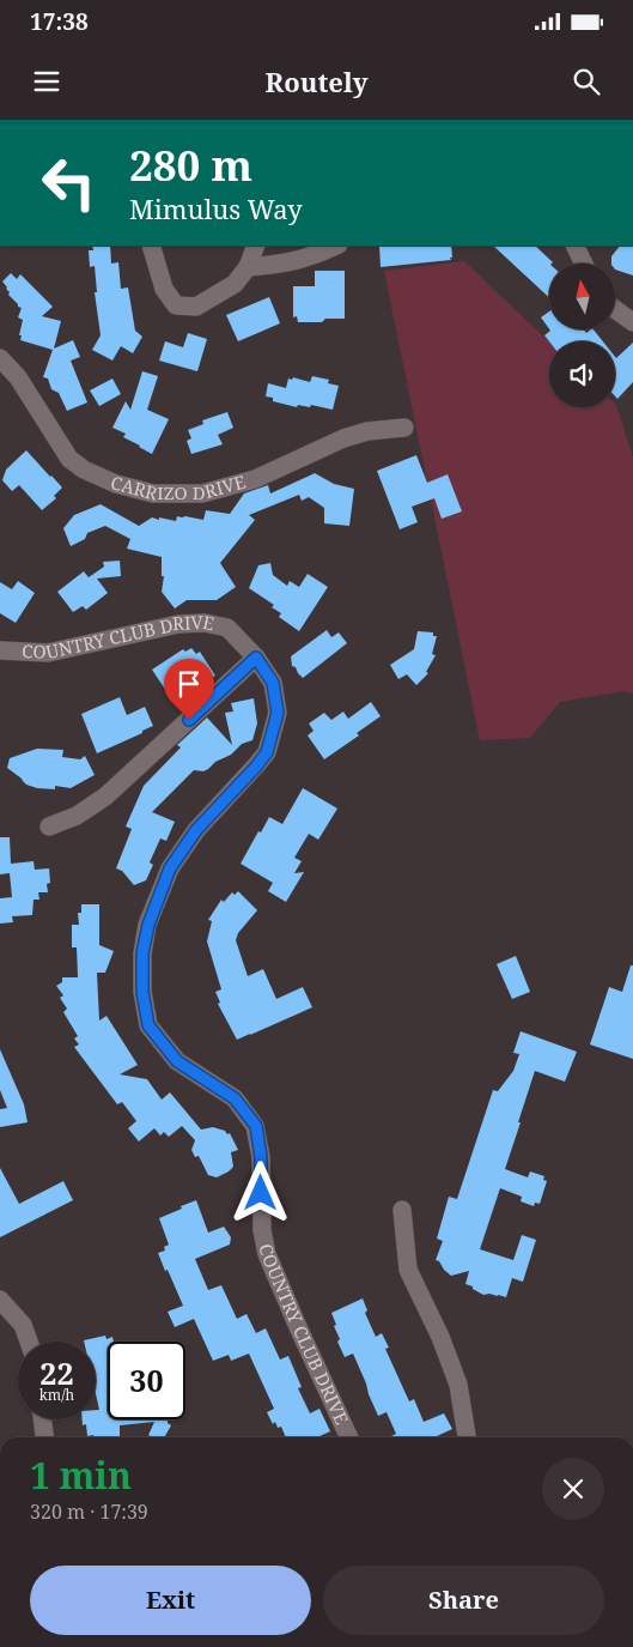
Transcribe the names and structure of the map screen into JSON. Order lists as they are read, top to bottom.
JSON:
{
  "streets": {
    "street": ["CARRIZO DRIVE", "COUNTRY CLUB DRIVE"]
  },
  "north": "top",
  "page": {
    "status": "17:38",
    "header": "Routely",
    "turn": ["280 m", "Mimulus Way"],
    "speed": "22 km/h",
    "limit": "30",
    "heading": ["1 min", "320 m · 17:39"],
    "buttons": ["Exit", "Share"]
  }
}
